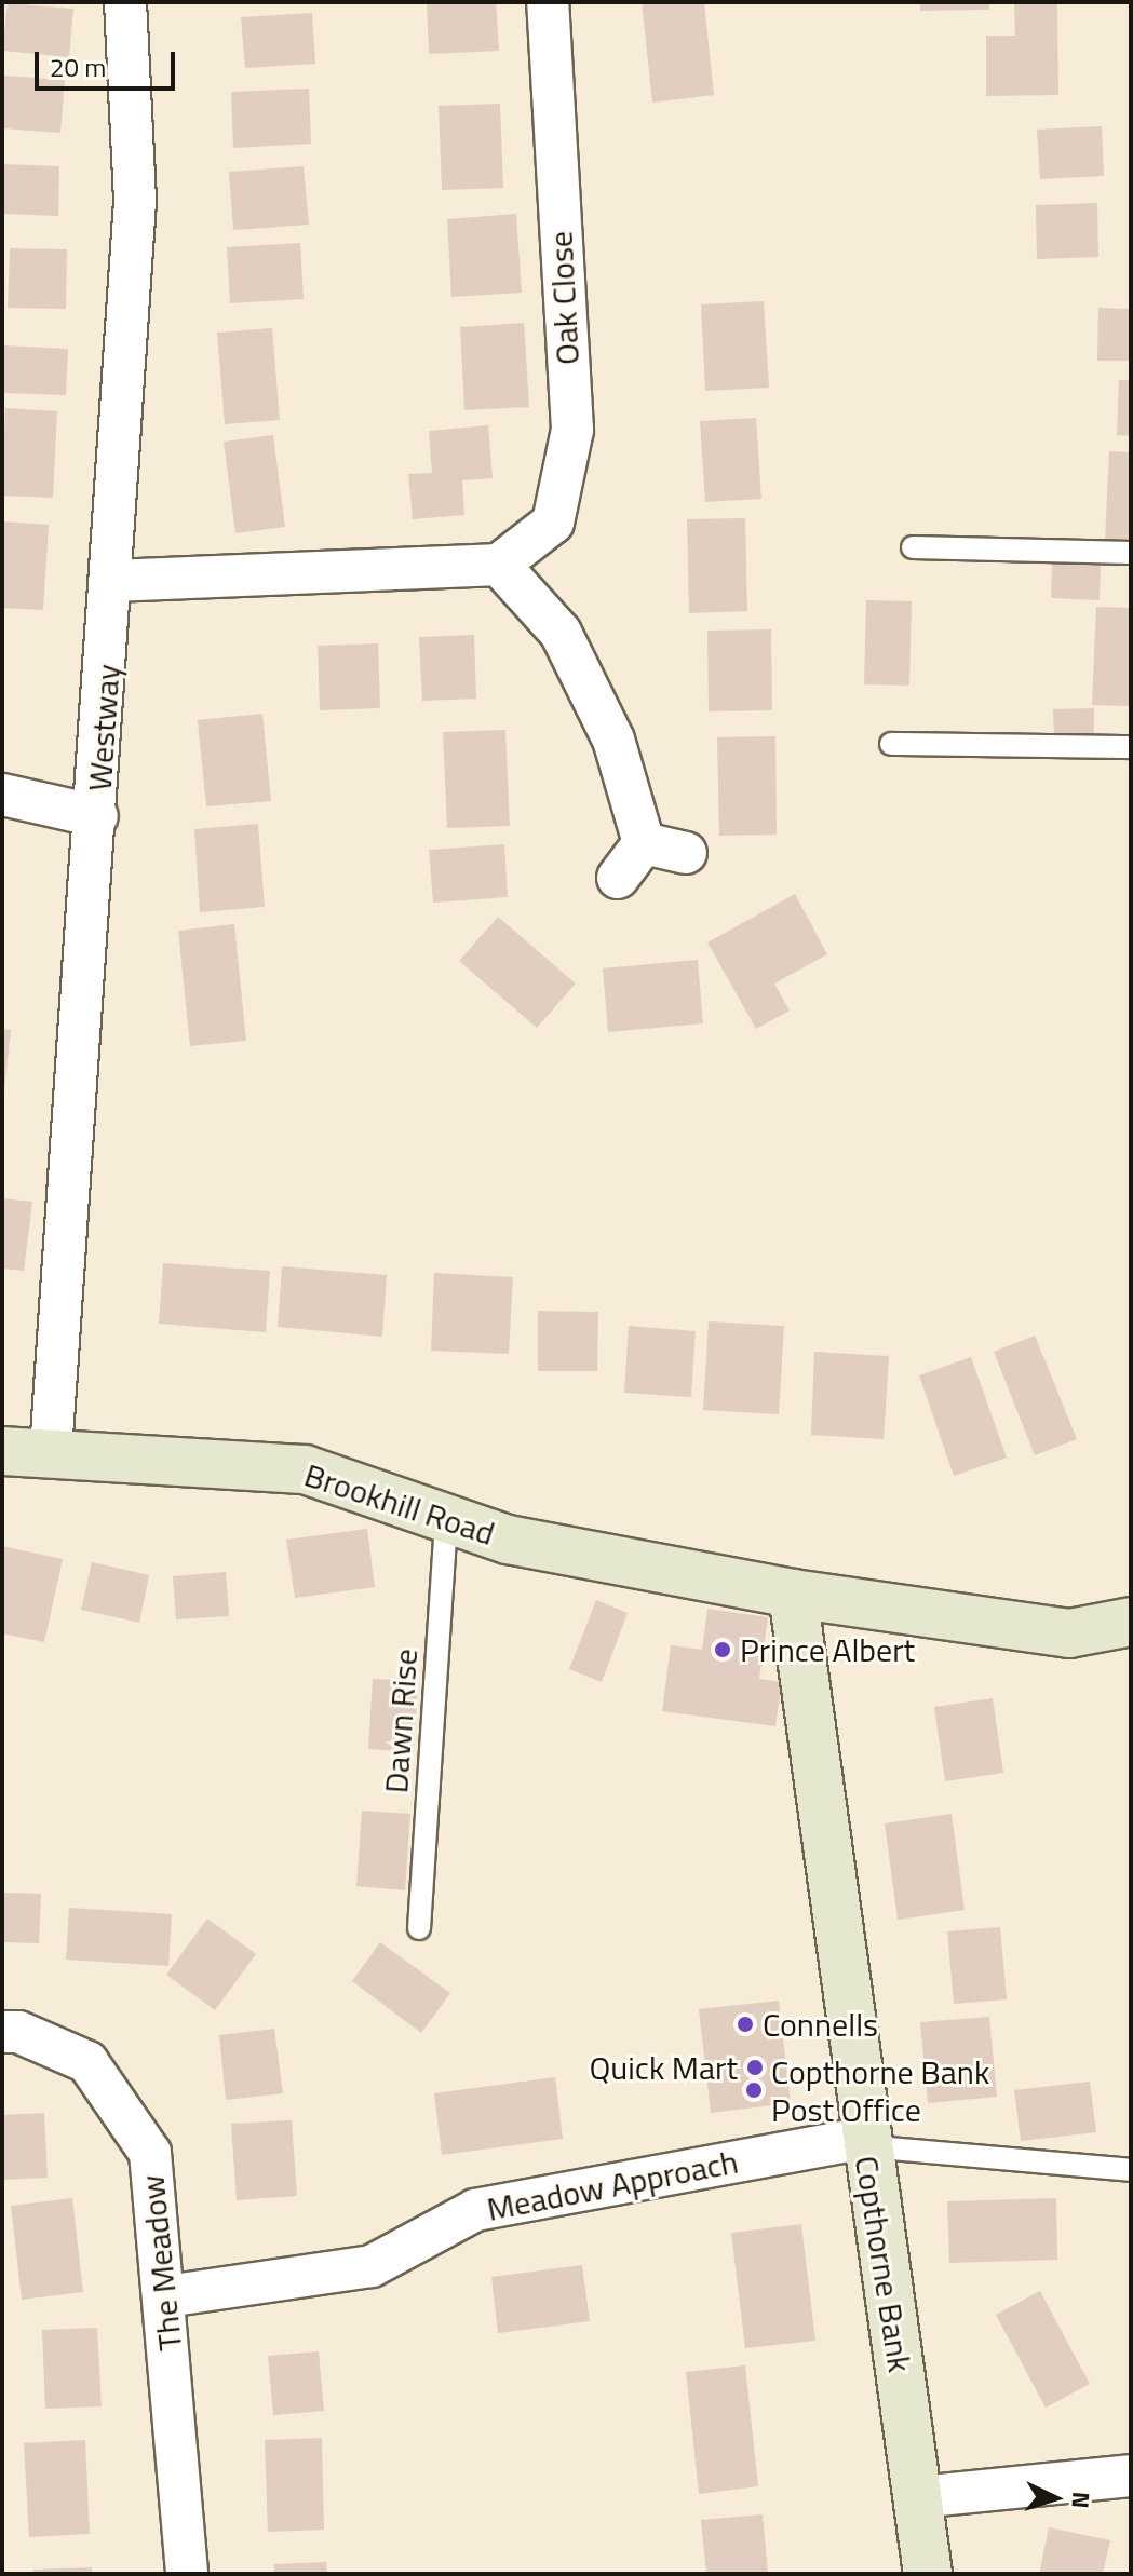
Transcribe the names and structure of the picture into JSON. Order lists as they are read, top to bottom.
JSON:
{
  "streets": {
    "street": [
      "Oak Close",
      "Westway",
      "Brookhill Road",
      "Meadow Approach",
      "The Meadow",
      "Copthorne Bank"
    ],
    "lane": ["Dawn Rise"]
  },
  "crossings": [
    ["Westway", "Brookhill Road"],
    ["Brookhill Road", "Dawn Rise"],
    ["Brookhill Road", "Copthorne Bank"],
    ["Meadow Approach", "The Meadow"],
    ["Meadow Approach", "Copthorne Bank"]
  ],
  "places": [
    "Prince Albert",
    "Connells",
    "Quick Mart",
    "Copthorne Bank Post Office"
  ],
  "scale_bar": "20 m",
  "north": "right"
}
